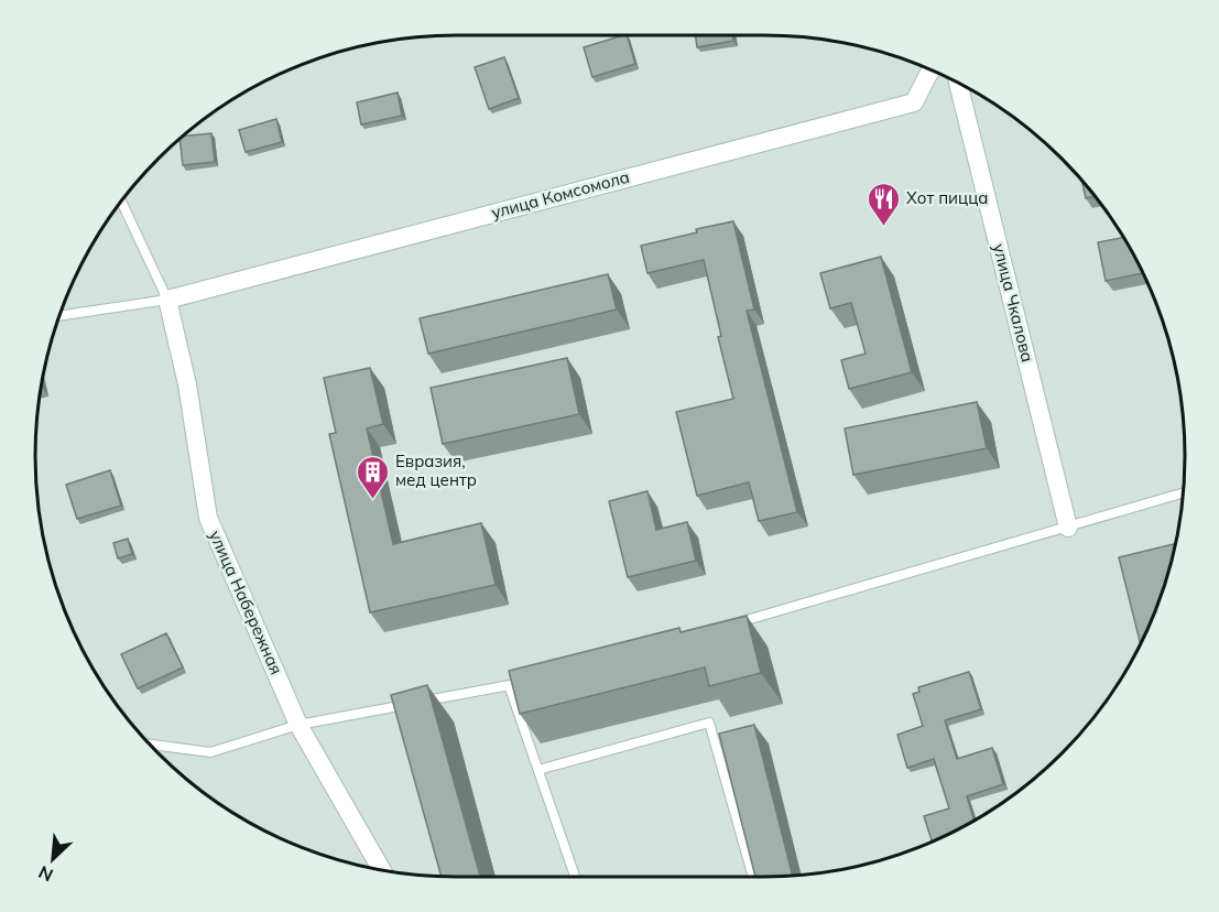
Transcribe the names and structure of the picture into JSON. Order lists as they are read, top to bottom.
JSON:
{
  "streets": {
    "street": ["улица Комсомола", "улица Чкалова", "улица Набережная"]
  },
  "crossings": [
    ["улица Комсомола", "улица Набережная"]
  ],
  "places": {
    "restaurant": ["Хот пицца"],
    "building": ["Евразия, мед центр"]
  },
  "north": "bottom left"
}
